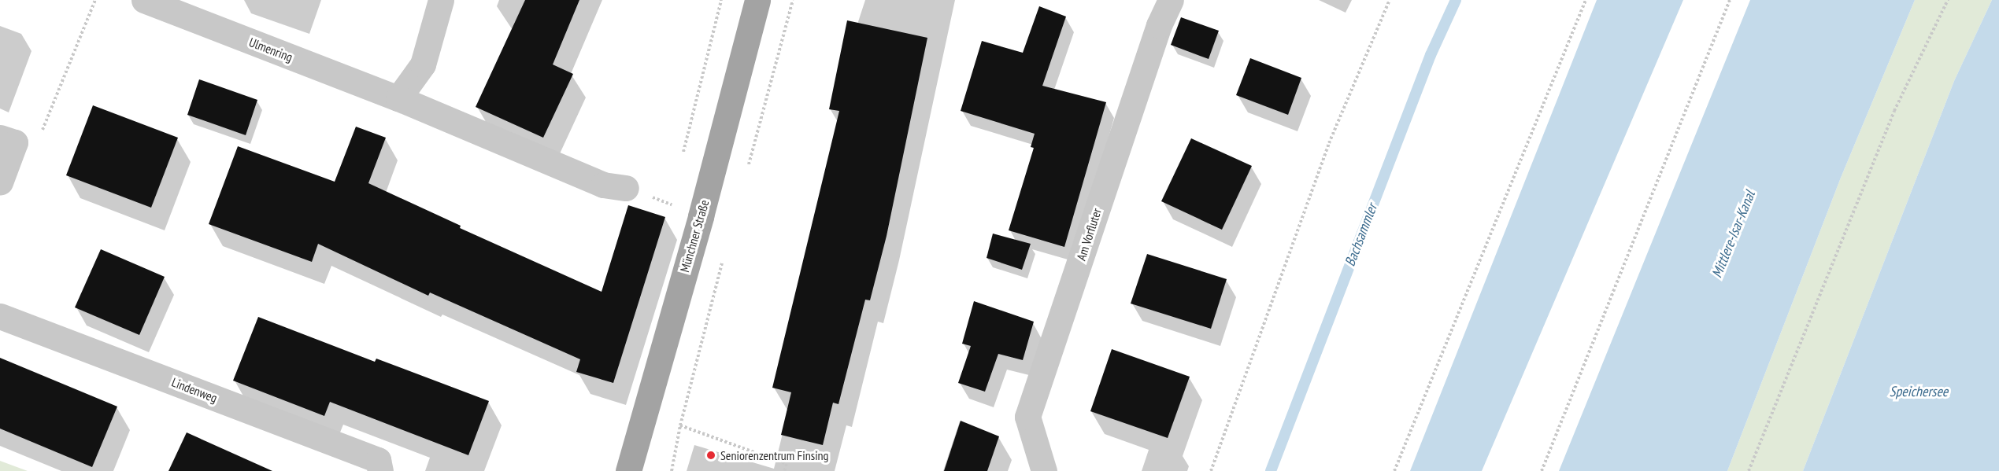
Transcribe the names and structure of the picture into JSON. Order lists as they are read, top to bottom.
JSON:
{
  "streets": {
    "main road": ["Münchner Straße"],
    "street": ["Ulmenring", "Am Vorfluter", "Lindenweg"]
  },
  "water": ["Mittlere-Isar-Kanal", "Bachsammler", "Speichersee"],
  "places": ["Seniorenzentrum Finsing"]
}
